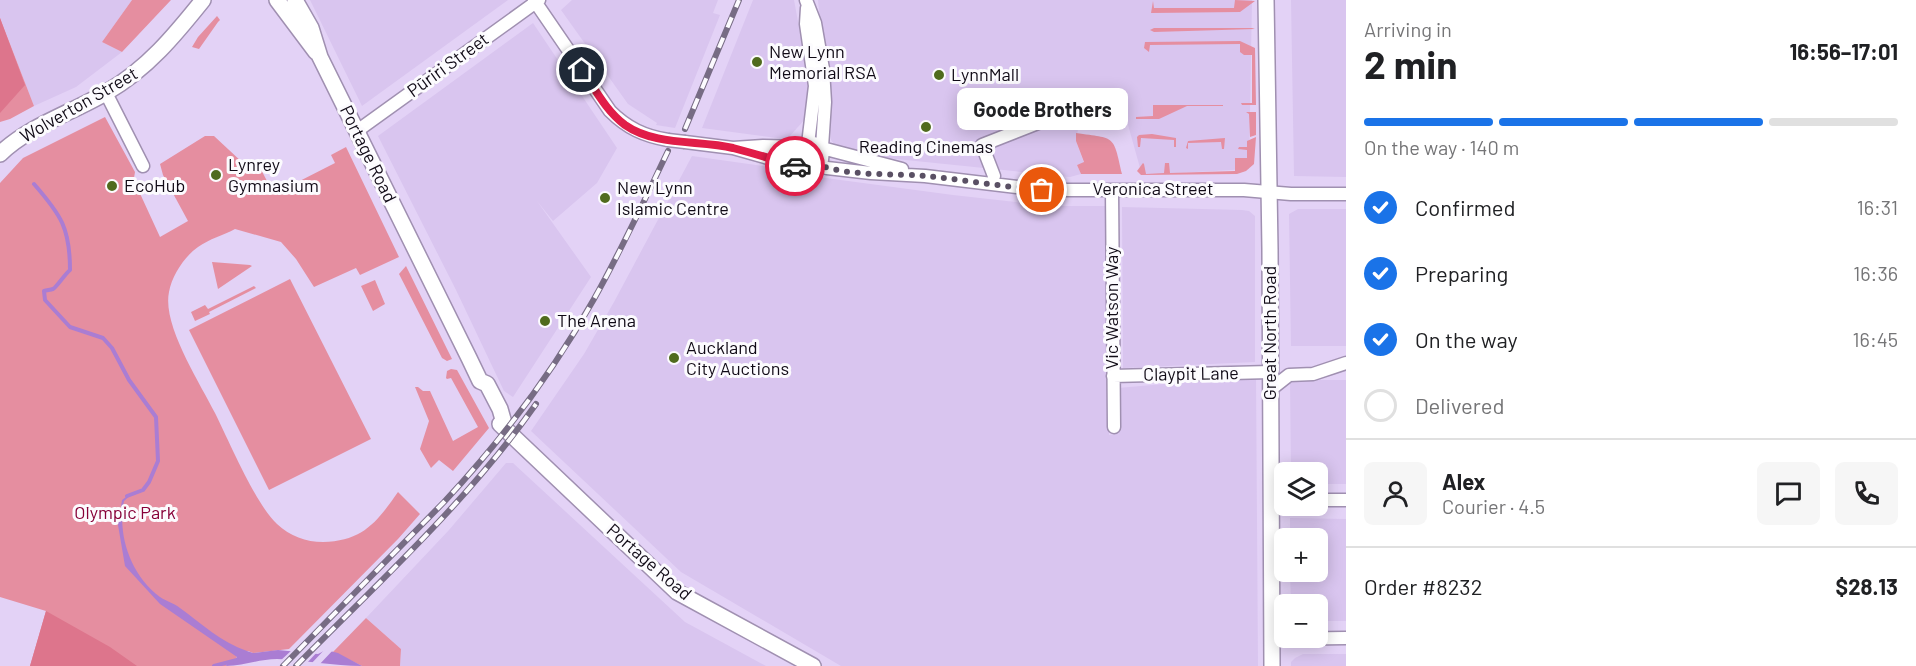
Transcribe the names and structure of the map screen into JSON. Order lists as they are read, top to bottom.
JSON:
{
  "streets": {
    "main road": ["Wolverton Street", "Portage Road", "Great North Road"],
    "street": [
      "Pūriri Street",
      "Veronica Street",
      "Vic Watson Way",
      "Claypit Lane"
    ]
  },
  "crossings": [
    ["Pūriri Street", "Portage Road"],
    ["Pūriri Street", "Veronica Street"],
    ["Veronica Street", "Vic Watson Way"],
    ["Veronica Street", "Great North Road"],
    ["Vic Watson Way", "Claypit Lane"],
    ["Great North Road", "Claypit Lane"]
  ],
  "parks": ["Olympic Park"],
  "places": [
    "New Lynn Memorial RSA",
    "LynnMall",
    "Reading Cinemas",
    "Lynrey Gymnasium",
    "EcoHub",
    "Goode Brothers",
    "New Lynn Islamic Centre",
    "The Arena",
    "Auckland City Auctions"
  ],
  "page": {
    "heading": ["2 min", "Arriving in", "16:56–17:01"],
    "panel": [
      "Alex",
      "Courier · 4.5",
      "Order #8232",
      "$28.13"
    ],
    "bubble": "Goode Brothers",
    "bar": "On the way · 140 m",
    "list": [
      ["Confirmed", "16:31"],
      ["Preparing", "16:36"],
      ["On the way", "16:45"],
      "Delivered"
    ],
    "map_buttons": ["+", "−"]
  }
}
